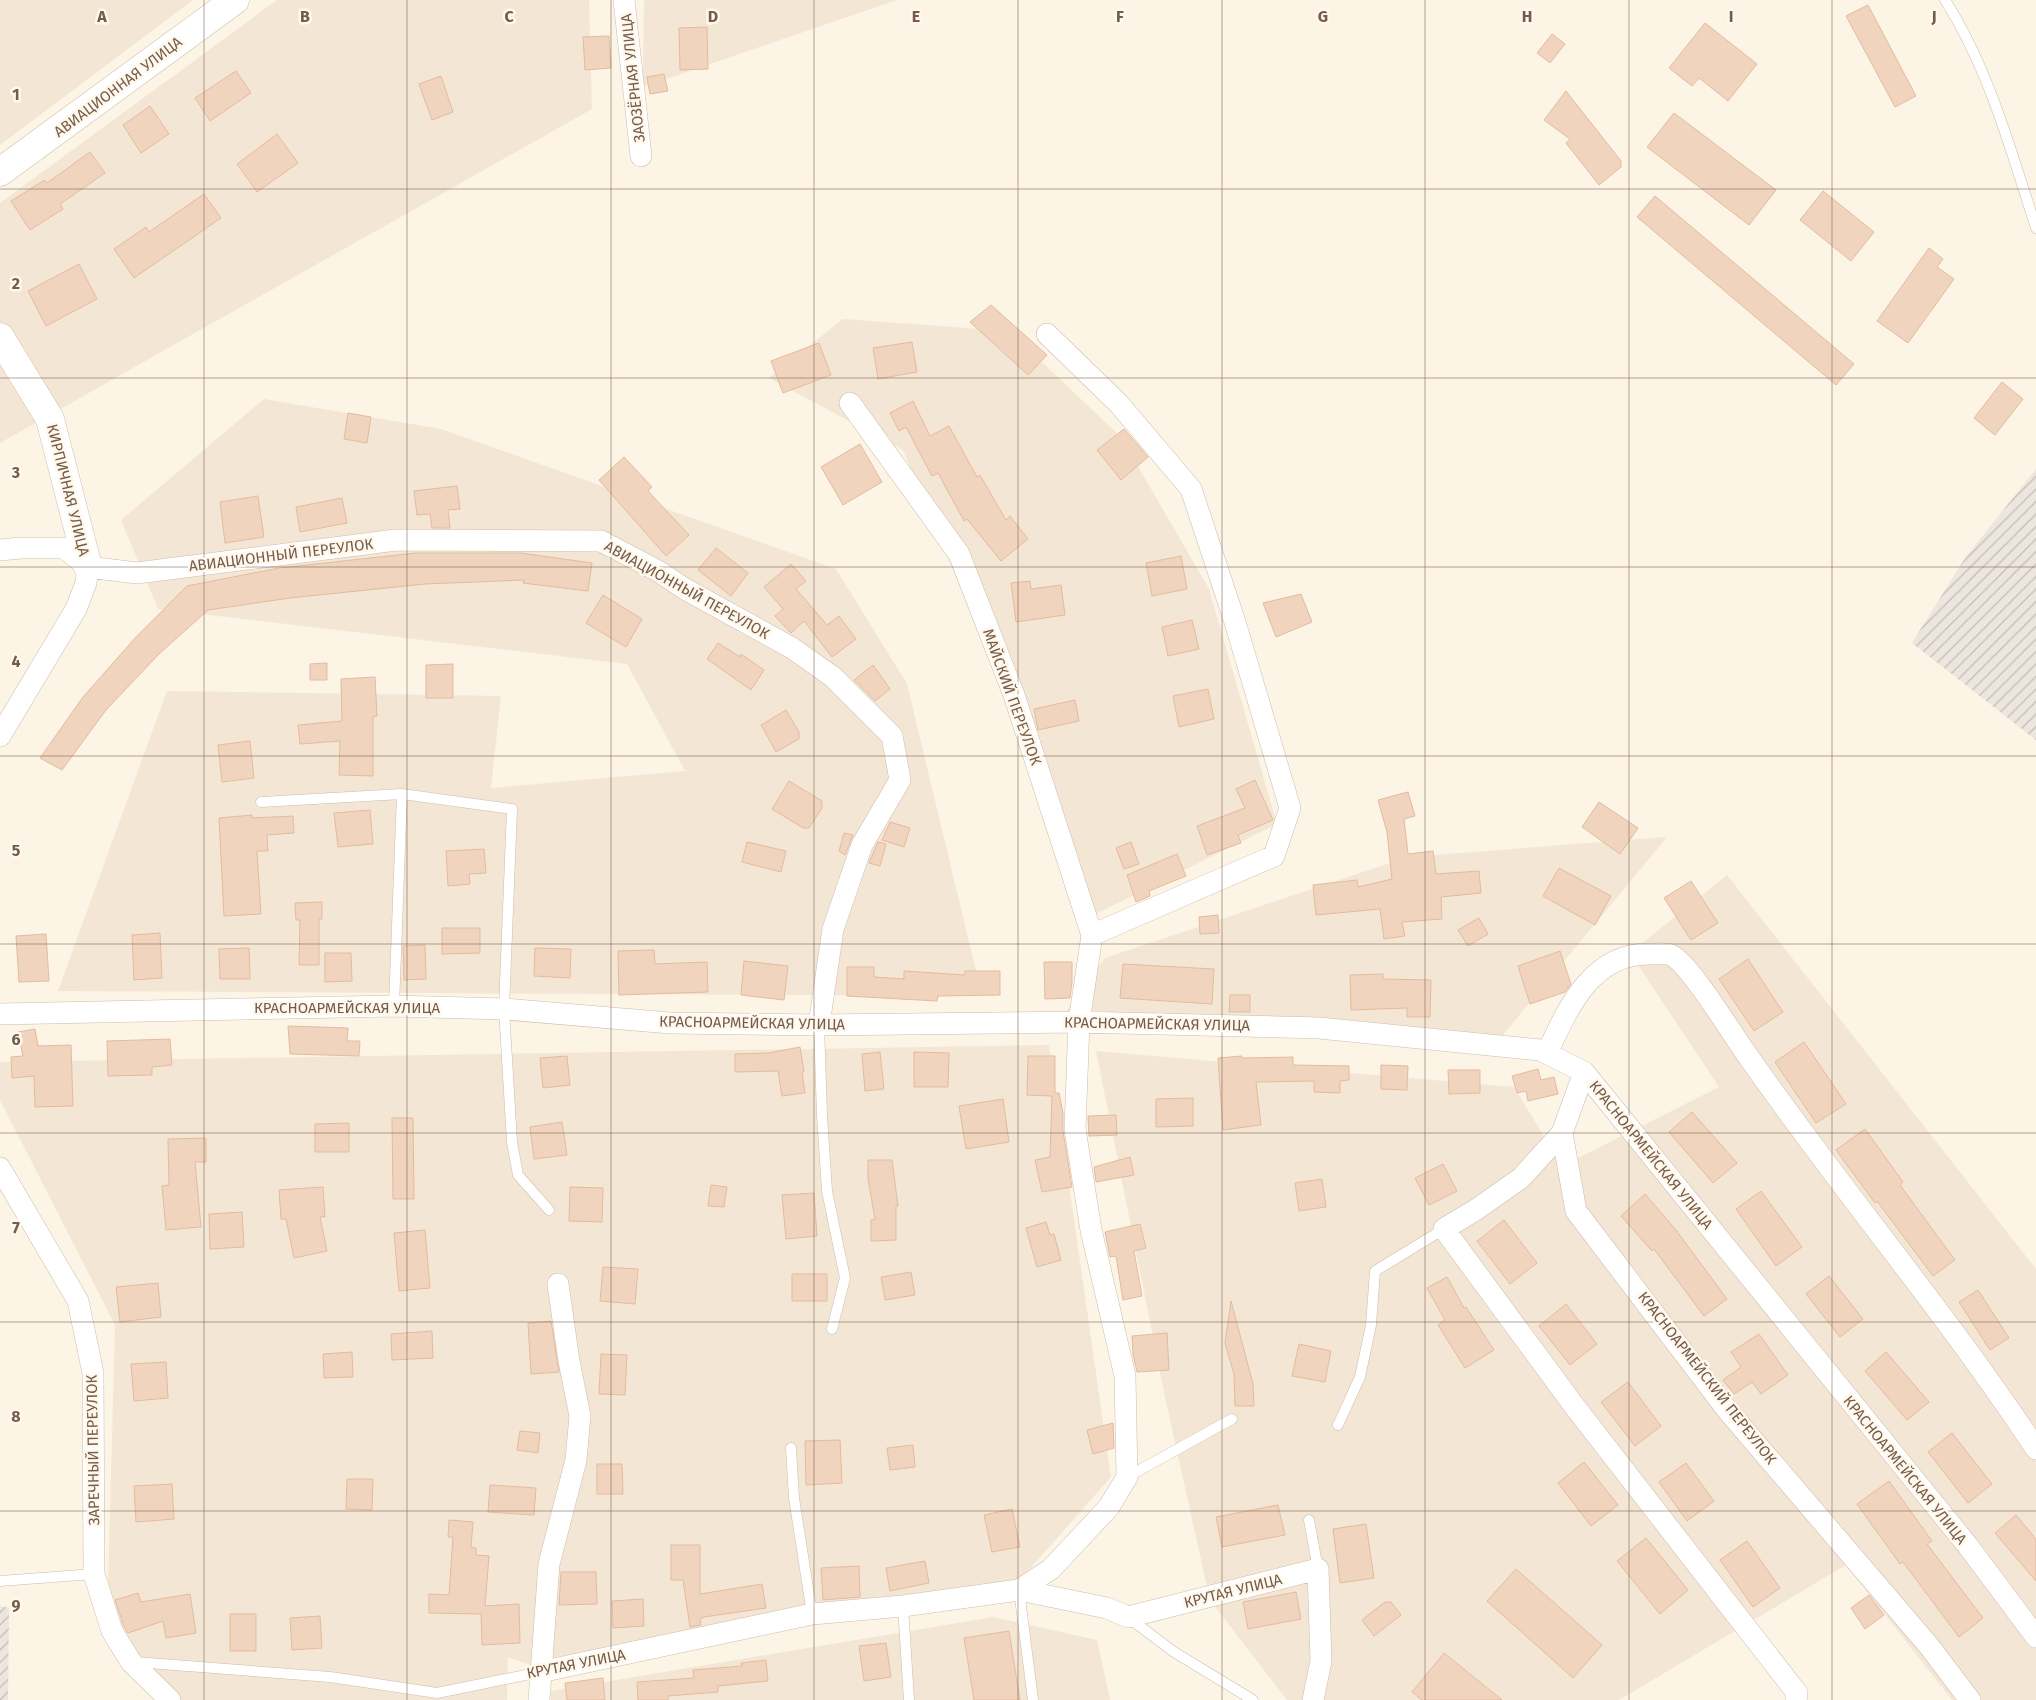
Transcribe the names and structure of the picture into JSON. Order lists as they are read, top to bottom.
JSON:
{
  "streets": {
    "street": [
      "ЗАОЗЁРНАЯ УЛИЦА",
      "АВИАЦИОННАЯ УЛИЦА",
      "КИРПИЧНАЯ УЛИЦА",
      "АВИАЦИОННЫЙ ПЕРЕУЛОК",
      "МАЙСКИЙ ПЕРЕУЛОК",
      "КРАСНОАРМЕЙСКАЯ УЛИЦА",
      "КРАСНОАРМЕЙСКИЙ ПЕРЕУЛОК",
      "ЗАРЕЧНЫЙ ПЕРЕУЛОК",
      "КРУТАЯ УЛИЦА"
    ]
  },
  "crossings": [
    ["КИРПИЧНАЯ УЛИЦА", "АВИАЦИОННЫЙ ПЕРЕУЛОК"],
    ["АВИАЦИОННЫЙ ПЕРЕУЛОК", "КРАСНОАРМЕЙСКАЯ УЛИЦА"],
    ["МАЙСКИЙ ПЕРЕУЛОК", "КРАСНОАРМЕЙСКАЯ УЛИЦА"],
    ["МАЙСКИЙ ПЕРЕУЛОК", "КРУТАЯ УЛИЦА"],
    ["ЗАРЕЧНЫЙ ПЕРЕУЛОК", "КРУТАЯ УЛИЦА"]
  ],
  "grid": {
    "columns": [
      "A",
      "B",
      "C",
      "D",
      "E",
      "F",
      "G",
      "H",
      "I",
      "J"
    ],
    "rows": [
      "1",
      "2",
      "3",
      "4",
      "5",
      "6",
      "7",
      "8",
      "9"
    ]
  }
}
